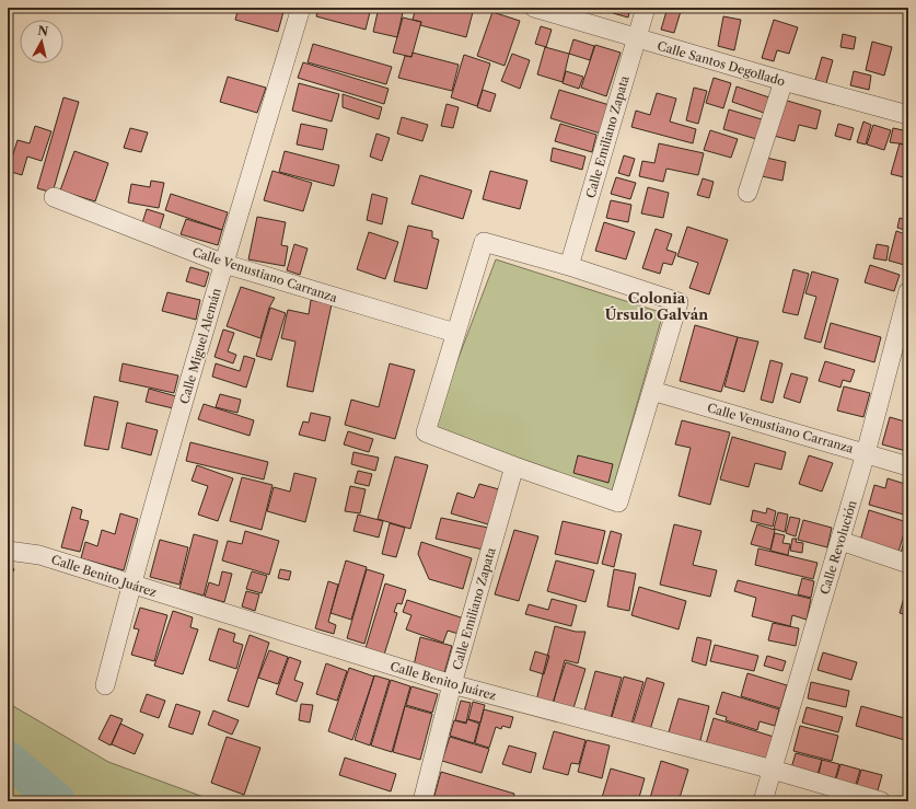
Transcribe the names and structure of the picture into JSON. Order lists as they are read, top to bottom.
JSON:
{
  "streets": {
    "street": [
      "Calle Santos Degollado",
      "Calle Emiliano Zapata",
      "Calle Venustiano Carranza",
      "Calle Miguel Alemán",
      "Calle Revolución",
      "Calle Benito Juárez"
    ]
  },
  "crossings": [
    ["Calle Santos Degollado", "Calle Emiliano Zapata"],
    ["Calle Emiliano Zapata", "Calle Benito Juárez"],
    ["Calle Venustiano Carranza", "Calle Miguel Alemán"],
    ["Calle Venustiano Carranza", "Calle Revolución"],
    ["Calle Miguel Alemán", "Calle Benito Juárez"],
    ["Calle Revolución", "Calle Benito Juárez"]
  ],
  "districts": ["Colonia Úrsulo Galván"],
  "north": "top"
}
